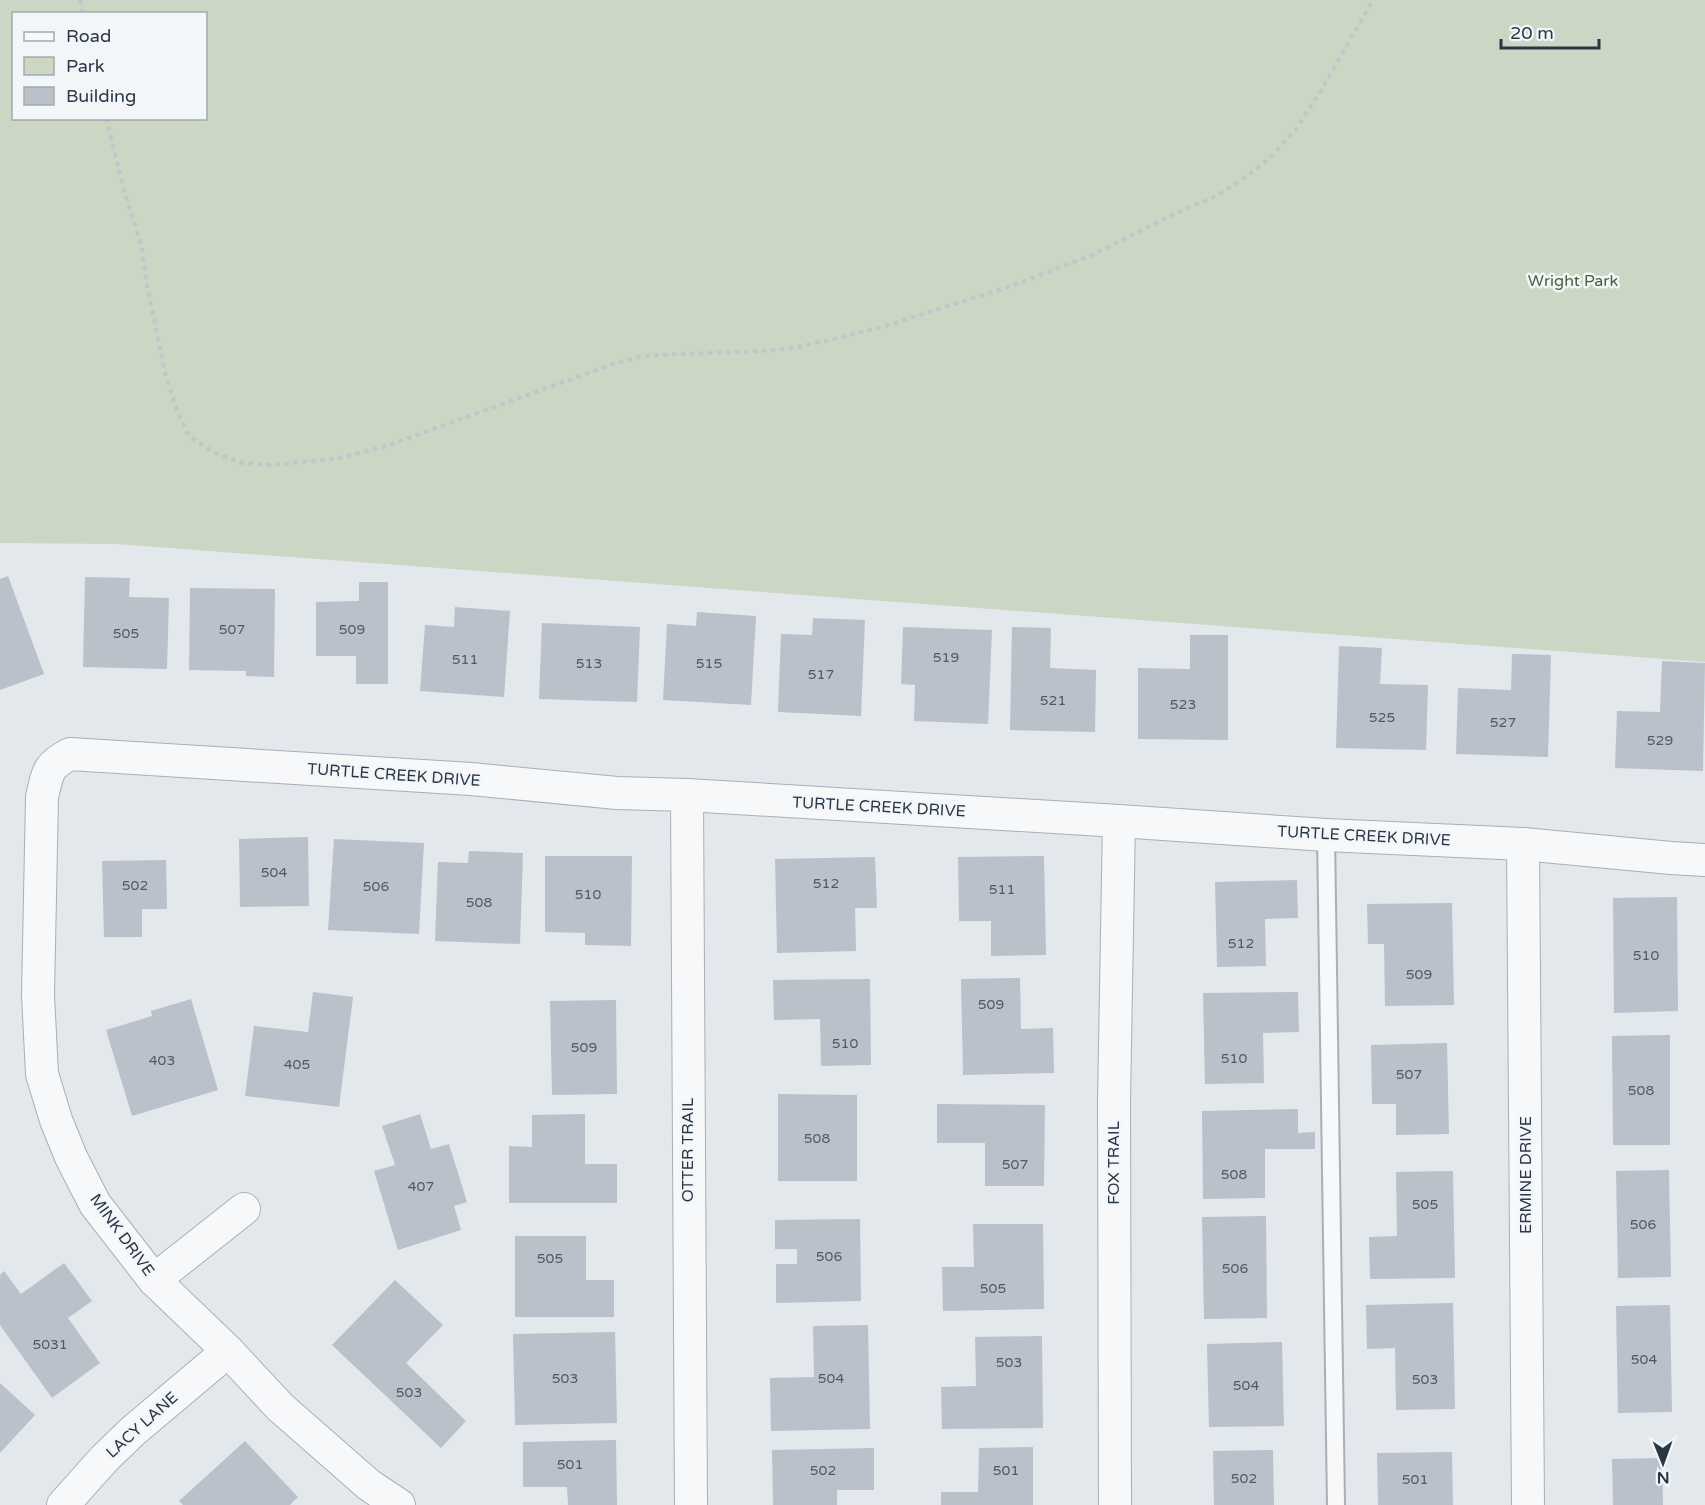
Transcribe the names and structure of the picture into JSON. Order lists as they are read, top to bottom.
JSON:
{
  "streets": {
    "street": [
      "TURTLE CREEK DRIVE",
      "OTTER TRAIL",
      "FOX TRAIL",
      "ERMINE DRIVE",
      "MINK DRIVE",
      "LACY LANE"
    ]
  },
  "crossings": [
    ["TURTLE CREEK DRIVE", "OTTER TRAIL"],
    ["TURTLE CREEK DRIVE", "FOX TRAIL"],
    ["TURTLE CREEK DRIVE", "ERMINE DRIVE"],
    ["TURTLE CREEK DRIVE", "MINK DRIVE"],
    ["MINK DRIVE", "LACY LANE"]
  ],
  "parks": ["Wright Park"],
  "house_numbers": [
    "507",
    "509",
    "505",
    "519",
    "511",
    "513",
    "515",
    "517",
    "521",
    "523",
    "525",
    "527",
    "529",
    "504",
    "512",
    "502",
    "506",
    "511",
    "510",
    "508",
    "512",
    "510",
    "509",
    "509",
    "510",
    "509",
    "510",
    "403",
    "405",
    "507",
    "508",
    "508",
    "507",
    "508",
    "407",
    "505",
    "506",
    "506",
    "505",
    "506",
    "505",
    "5031",
    "504",
    "503",
    "503",
    "504",
    "503",
    "504",
    "503",
    "501",
    "502",
    "501",
    "502",
    "501"
  ],
  "legend": ["Road", "Park", "Building"],
  "scale_bar": "20 m",
  "north": "bottom"
}
